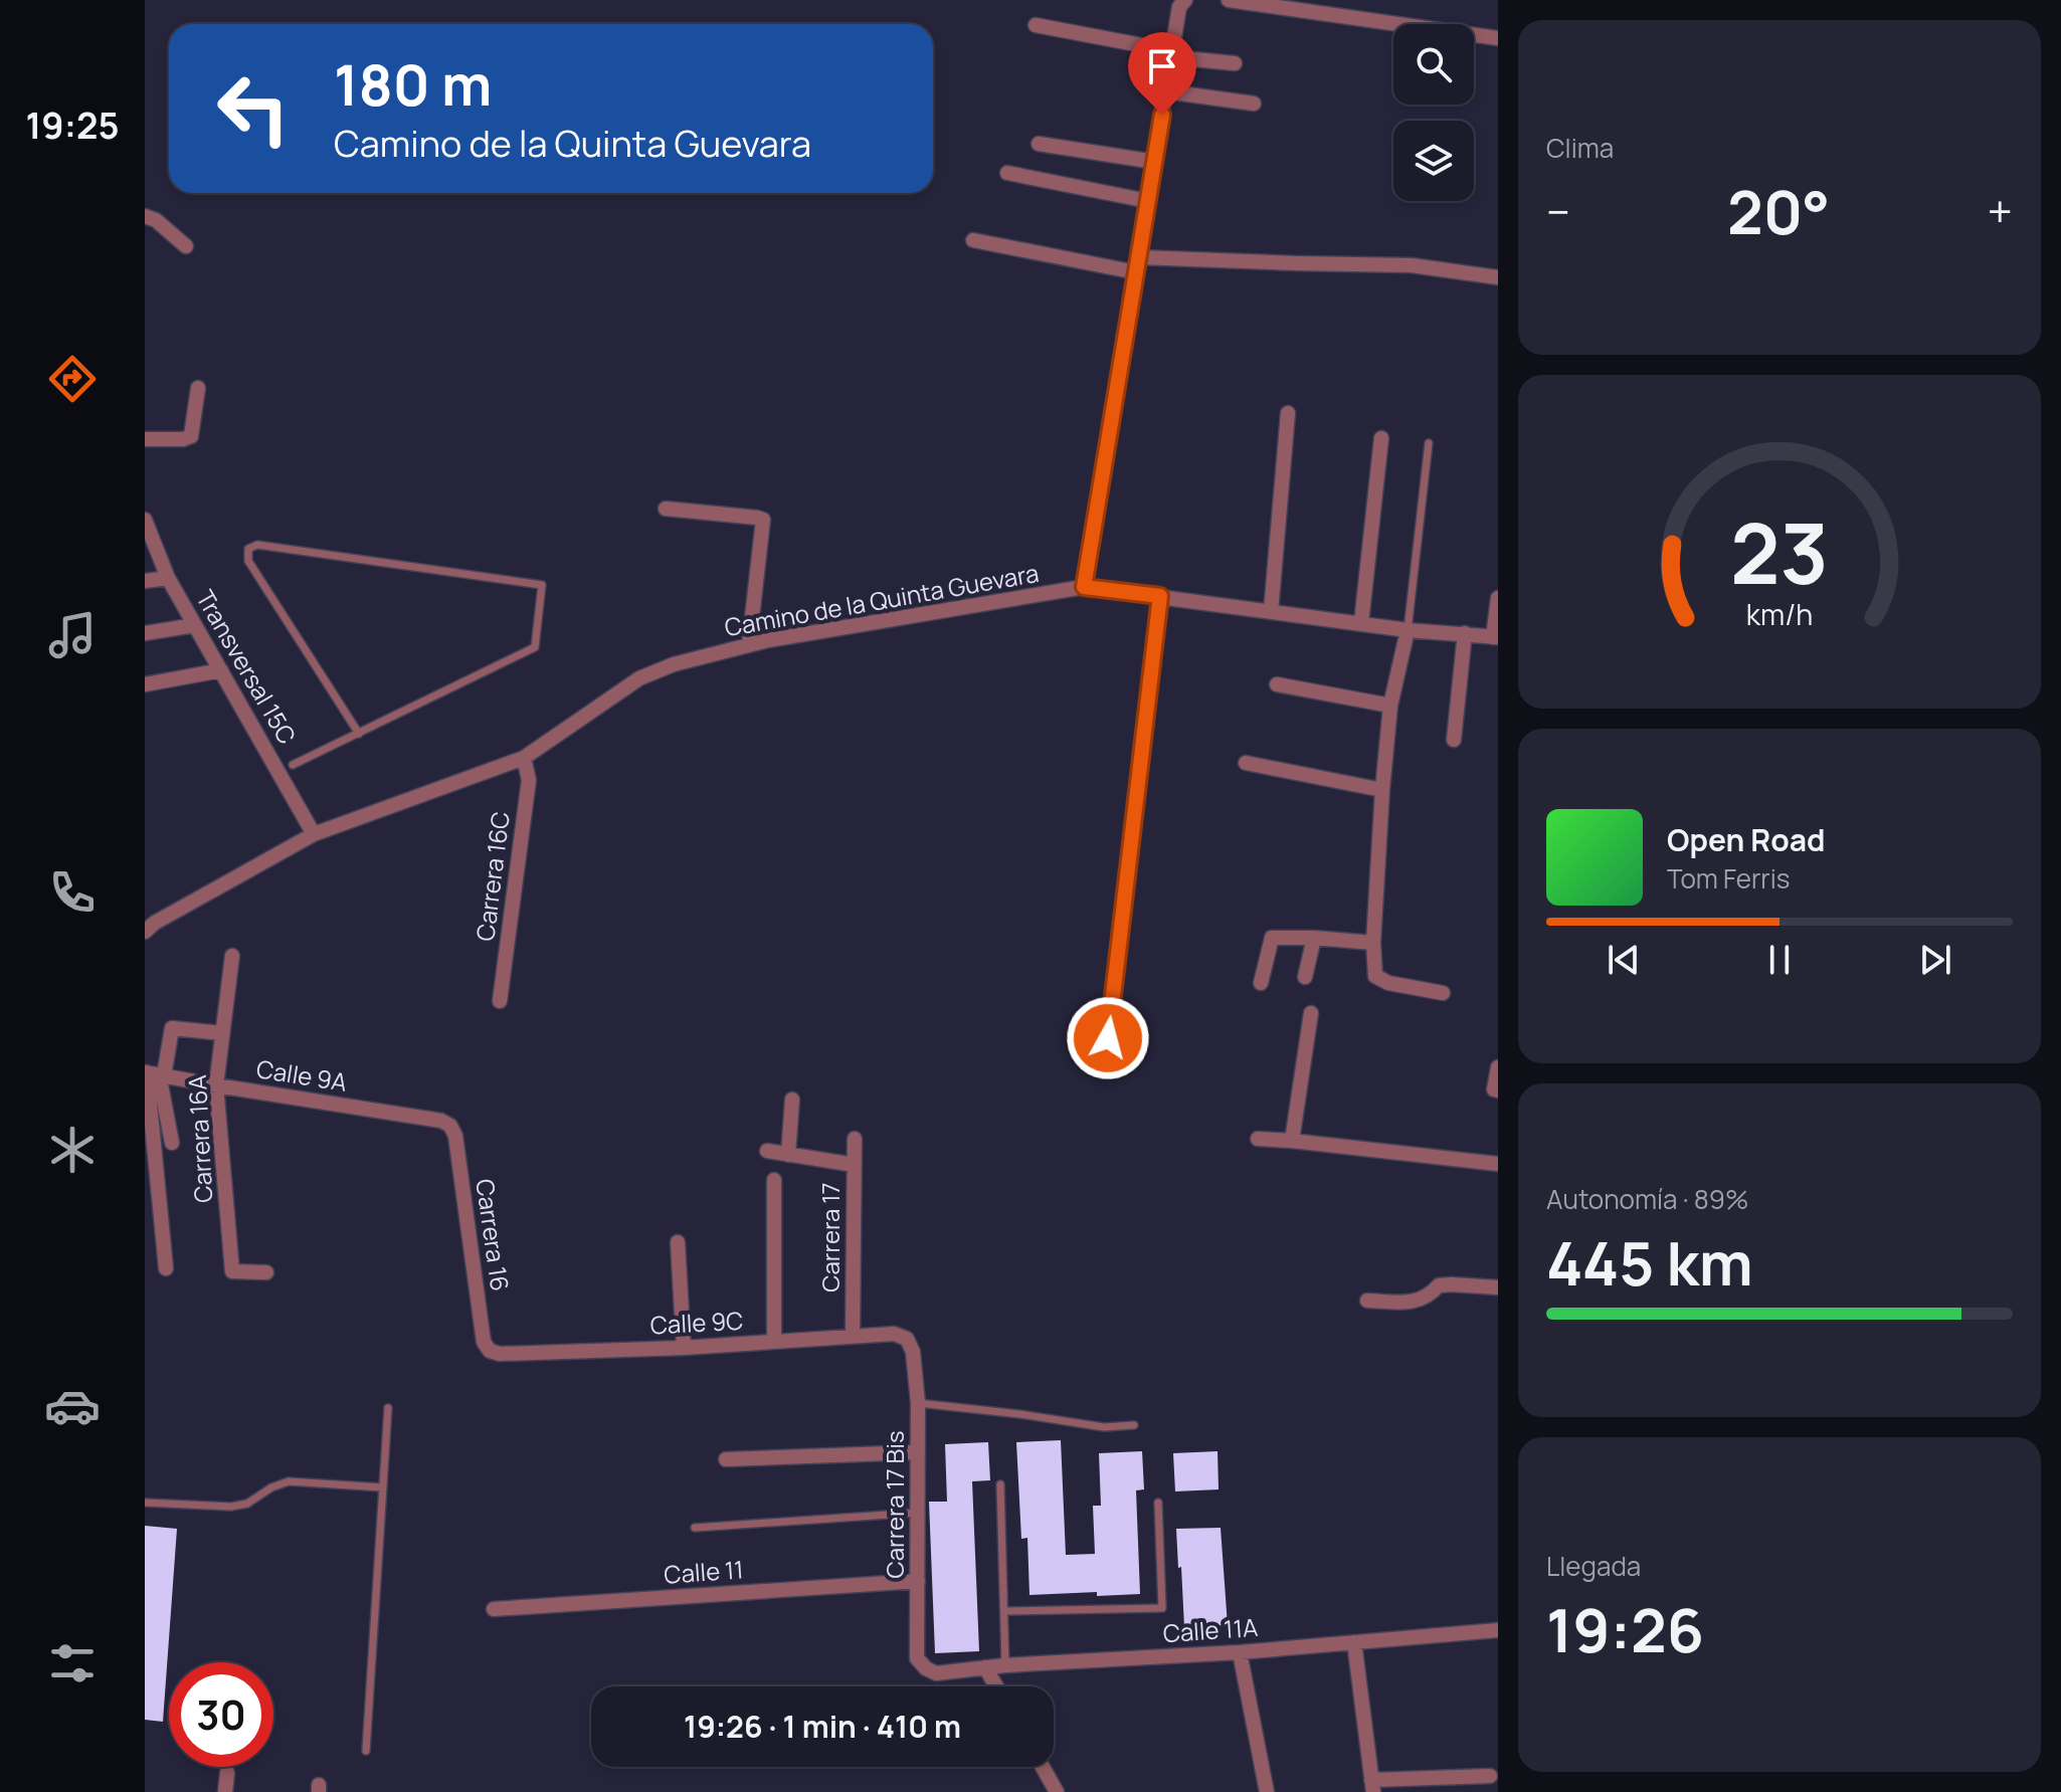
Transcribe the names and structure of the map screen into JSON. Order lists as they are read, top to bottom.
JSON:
{
  "streets": {
    "street": [
      "Camino de la Quinta Guevara",
      "Transversal 15C",
      "Carrera 16C",
      "Calle 9A",
      "Carrera 16A",
      "Carrera 16",
      "Carrera 17",
      "Calle 9C",
      "Carrera 17 Bis",
      "Calle 11",
      "Calle 11A"
    ]
  },
  "crossings": [
    ["Camino de la Quinta Guevara", "Transversal 15C"],
    ["Camino de la Quinta Guevara", "Carrera 16C"],
    ["Calle 9A", "Carrera 16A"],
    ["Calle 9A", "Carrera 16"],
    ["Carrera 16", "Calle 9C"],
    ["Carrera 17", "Calle 9C"],
    ["Calle 9C", "Carrera 17 Bis"],
    ["Carrera 17 Bis", "Calle 11"],
    ["Carrera 17 Bis", "Calle 11A"]
  ],
  "page": {
    "tabs": "19:25",
    "tile": [
      "Clima",
      ["Autonomía · 89%", "445 km"],
      ["Llegada", "19:26"]
    ],
    "turn": ["180 m", "Camino de la Quinta Guevara"],
    "heat": ["−", "20°", "+"],
    "song": ["Open Road", "Tom Ferris"],
    "limit": "30",
    "trip": "19:26 · 1 min · 410 m",
    "gauge": ["23", "km/h"]
  }
}
